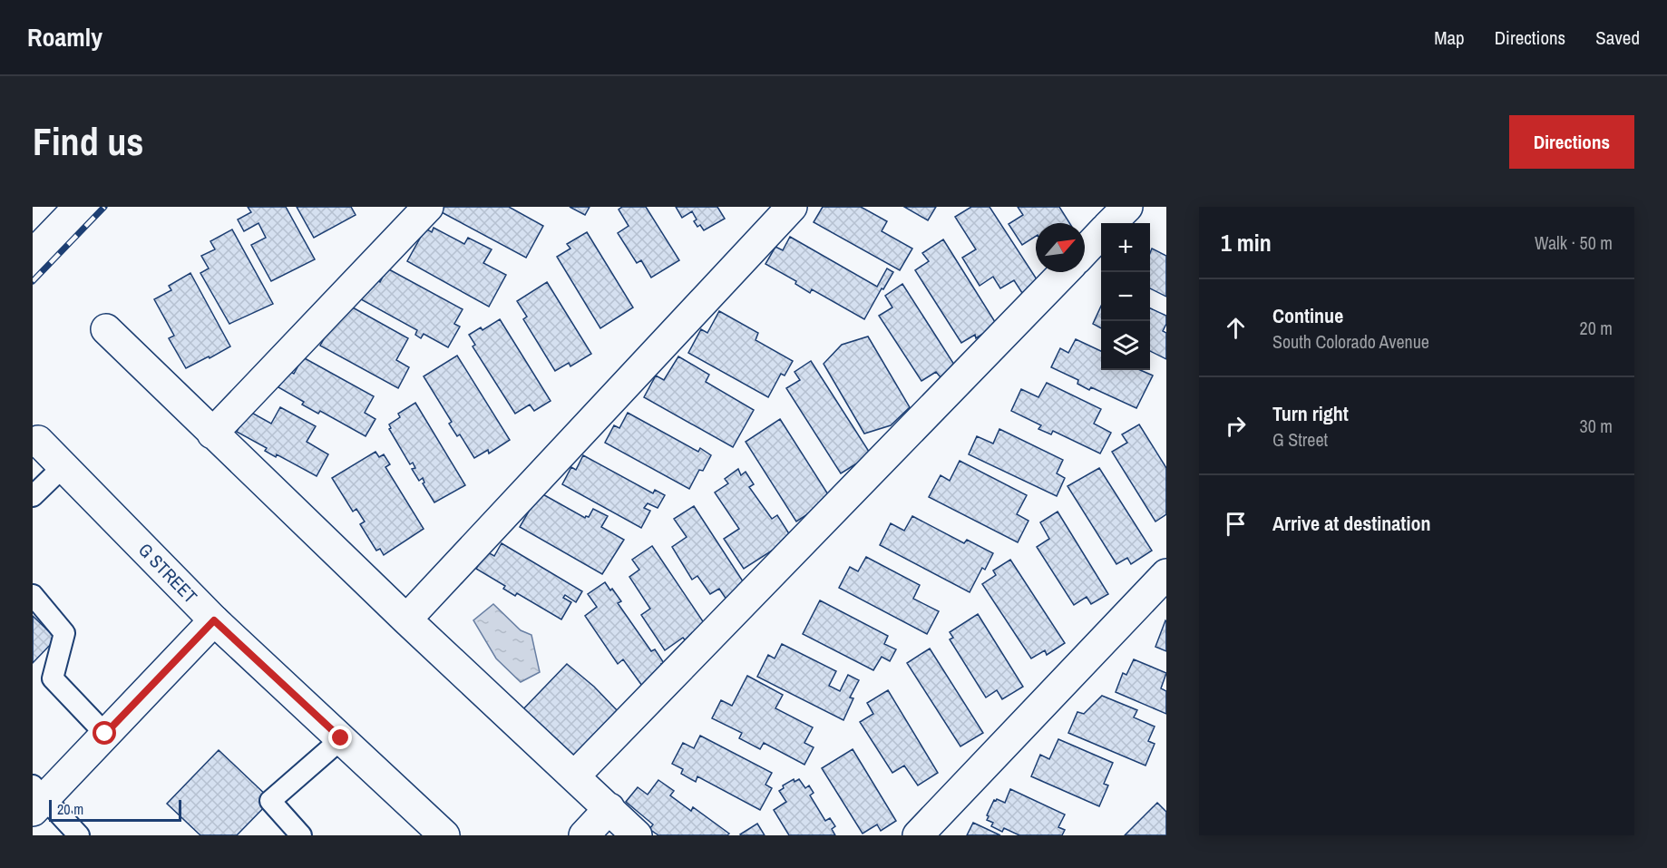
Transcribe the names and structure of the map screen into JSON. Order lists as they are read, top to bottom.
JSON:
{
  "streets": {
    "street": ["G STREET"]
  },
  "scale_bar": "20 m",
  "north": "top right",
  "page": {
    "header": "Roamly",
    "nav": ["Map", "Directions", "Saved"],
    "buttons": "Directions",
    "title": "Find us",
    "heading": ["1 min", "Walk · 50 m"],
    "map_buttons": ["+", "−"],
    "list": [
      ["Continue", "South Colorado Avenue", "20 m"],
      ["Turn right", "G Street", "30 m"],
      "Arrive at destination"
    ],
    "scale": "20 m"
  }
}
